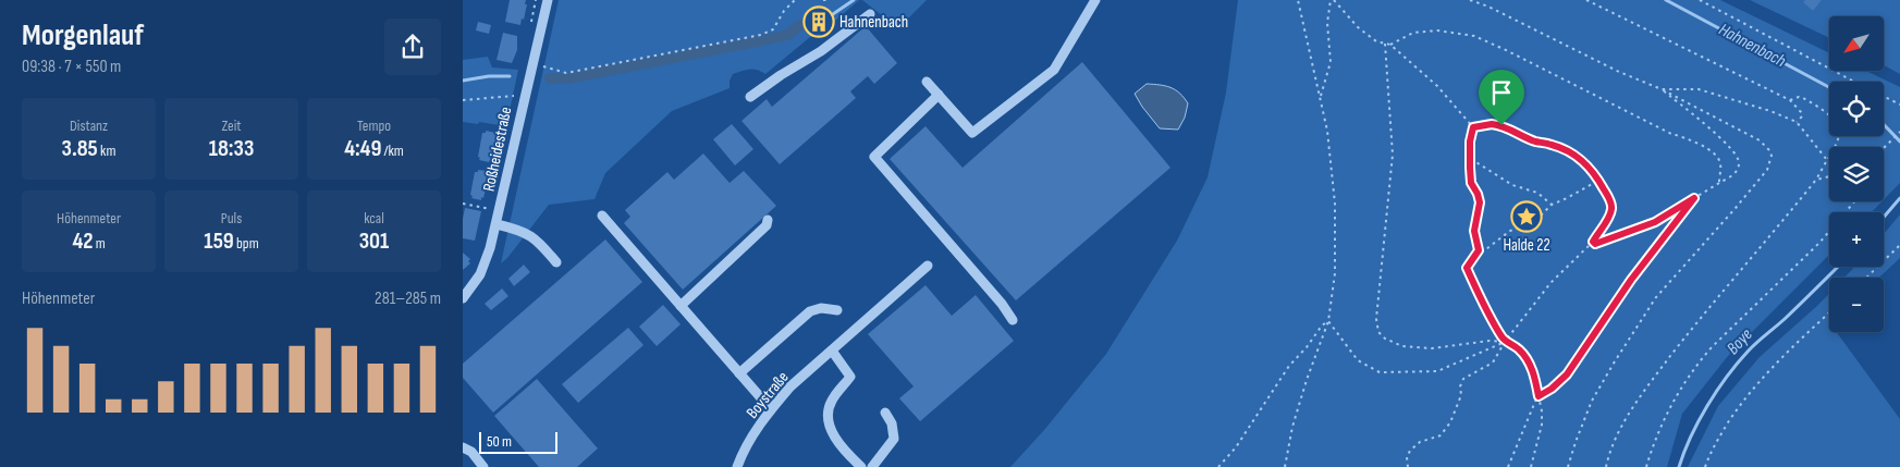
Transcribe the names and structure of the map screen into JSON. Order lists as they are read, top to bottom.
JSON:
{
  "streets": {
    "street": ["Roßheidestraße", "Boystraße"]
  },
  "water": ["Hahnenbach", "Boye"],
  "places": {
    "building": ["Hahnenbach"],
    "place": ["Halde 22"]
  },
  "scale_bar": "50 m",
  "north": "bottom left",
  "page": {
    "heading": ["Morgenlauf", "09:38 · 7 × 550 m"],
    "map_buttons": ["+", "−"],
    "stats": [
      ["Distanz", "3.85 km"],
      ["Zeit", "18:33"],
      ["Tempo", "4:49 /km"],
      ["Höhenmeter", "42 m"],
      ["Puls", "159 bpm"],
      ["kcal", "301"]
    ],
    "chart": ["Höhenmeter", "281–285 m"],
    "scale": "50 m"
  }
}
